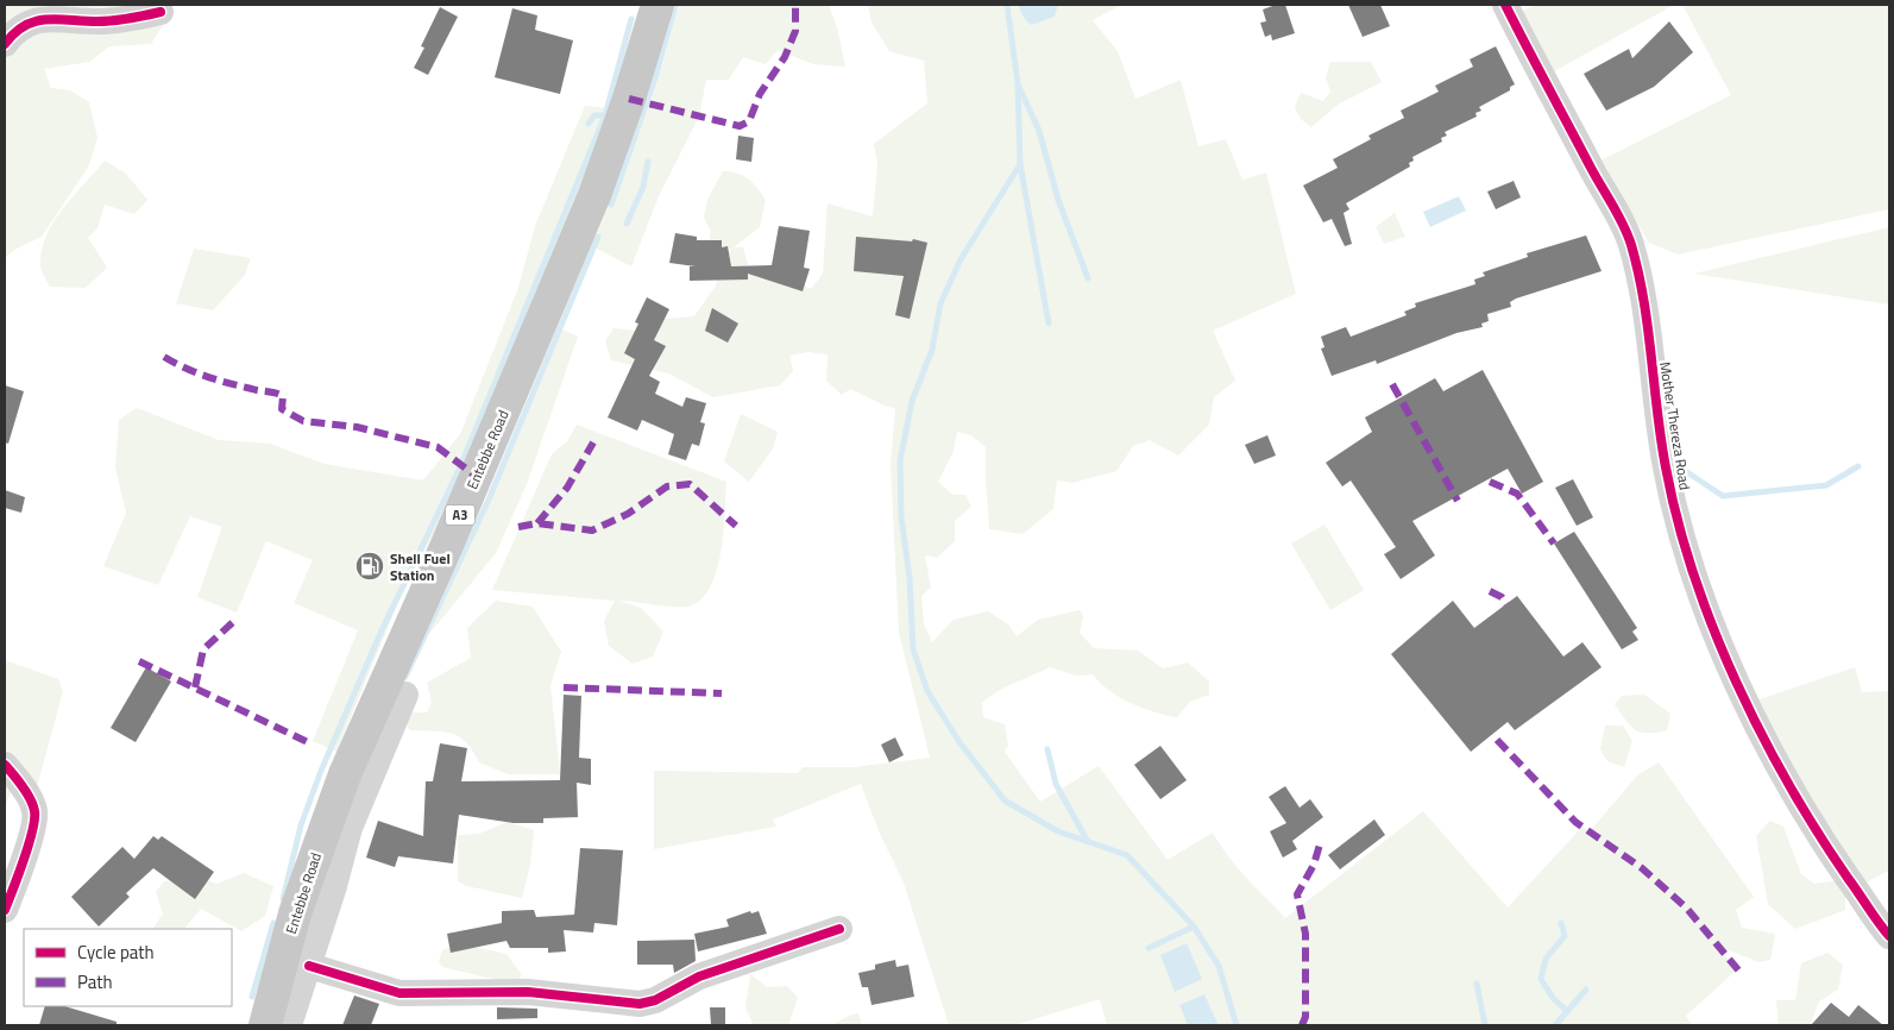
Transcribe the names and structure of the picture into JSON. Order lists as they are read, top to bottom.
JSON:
{
  "streets": {
    "main road": ["Entebbe Road", "A3"],
    "street": ["Mother Thereza Road"]
  },
  "places": {
    "fuel station": ["Shell Fuel Station"]
  },
  "legend": ["Cycle path", "Path"]
}
